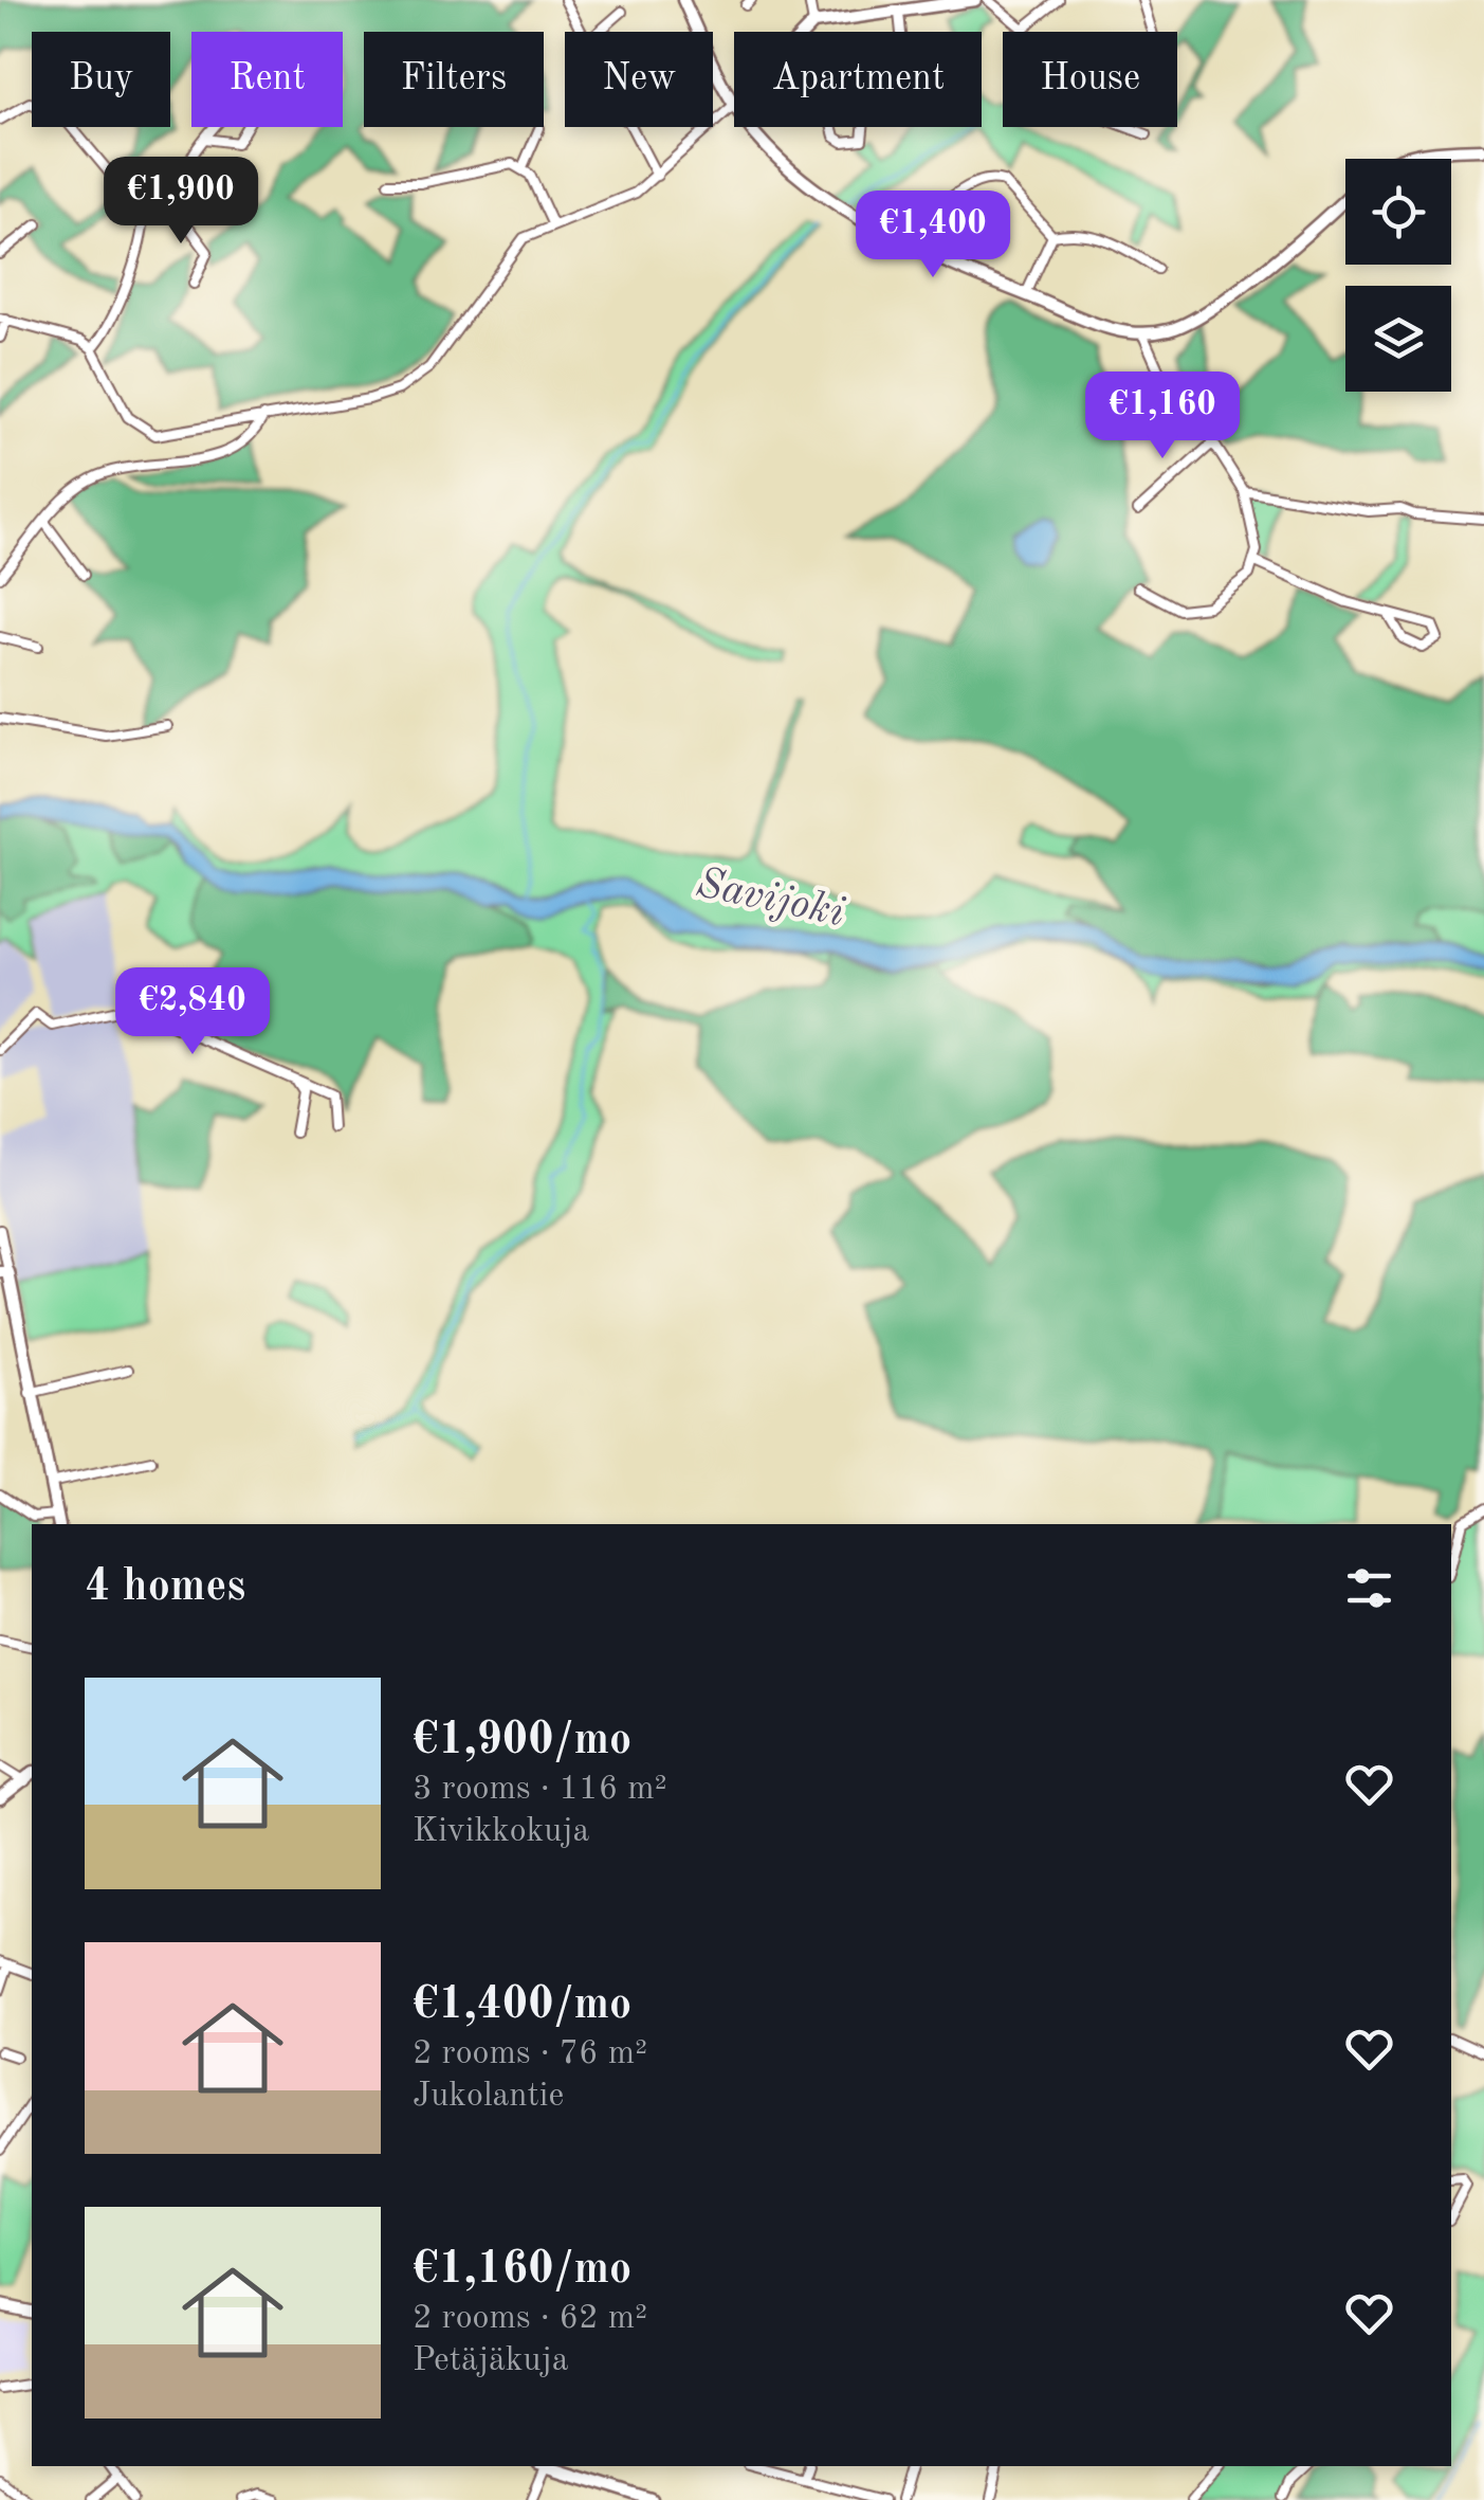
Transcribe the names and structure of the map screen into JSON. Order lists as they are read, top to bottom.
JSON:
{
  "water": ["Savijoki"],
  "page": {
    "chip": [
      "Buy",
      "Rent",
      "Filters",
      "New",
      "Apartment",
      "House"
    ],
    "price": [
      "€1,900",
      "€1,400",
      "€1,160",
      "€2,840"
    ],
    "heading": "4 homes",
    "list": [
      {
        "name": "€1,900/mo",
        "note": "3 rooms · 116 m² · Kivikkokuja"
      },
      {
        "name": "€1,400/mo",
        "note": "2 rooms · 76 m² · Jukolantie"
      },
      {
        "name": "€1,160/mo",
        "note": "2 rooms · 62 m² · Petäjäkuja"
      }
    ]
  }
}
